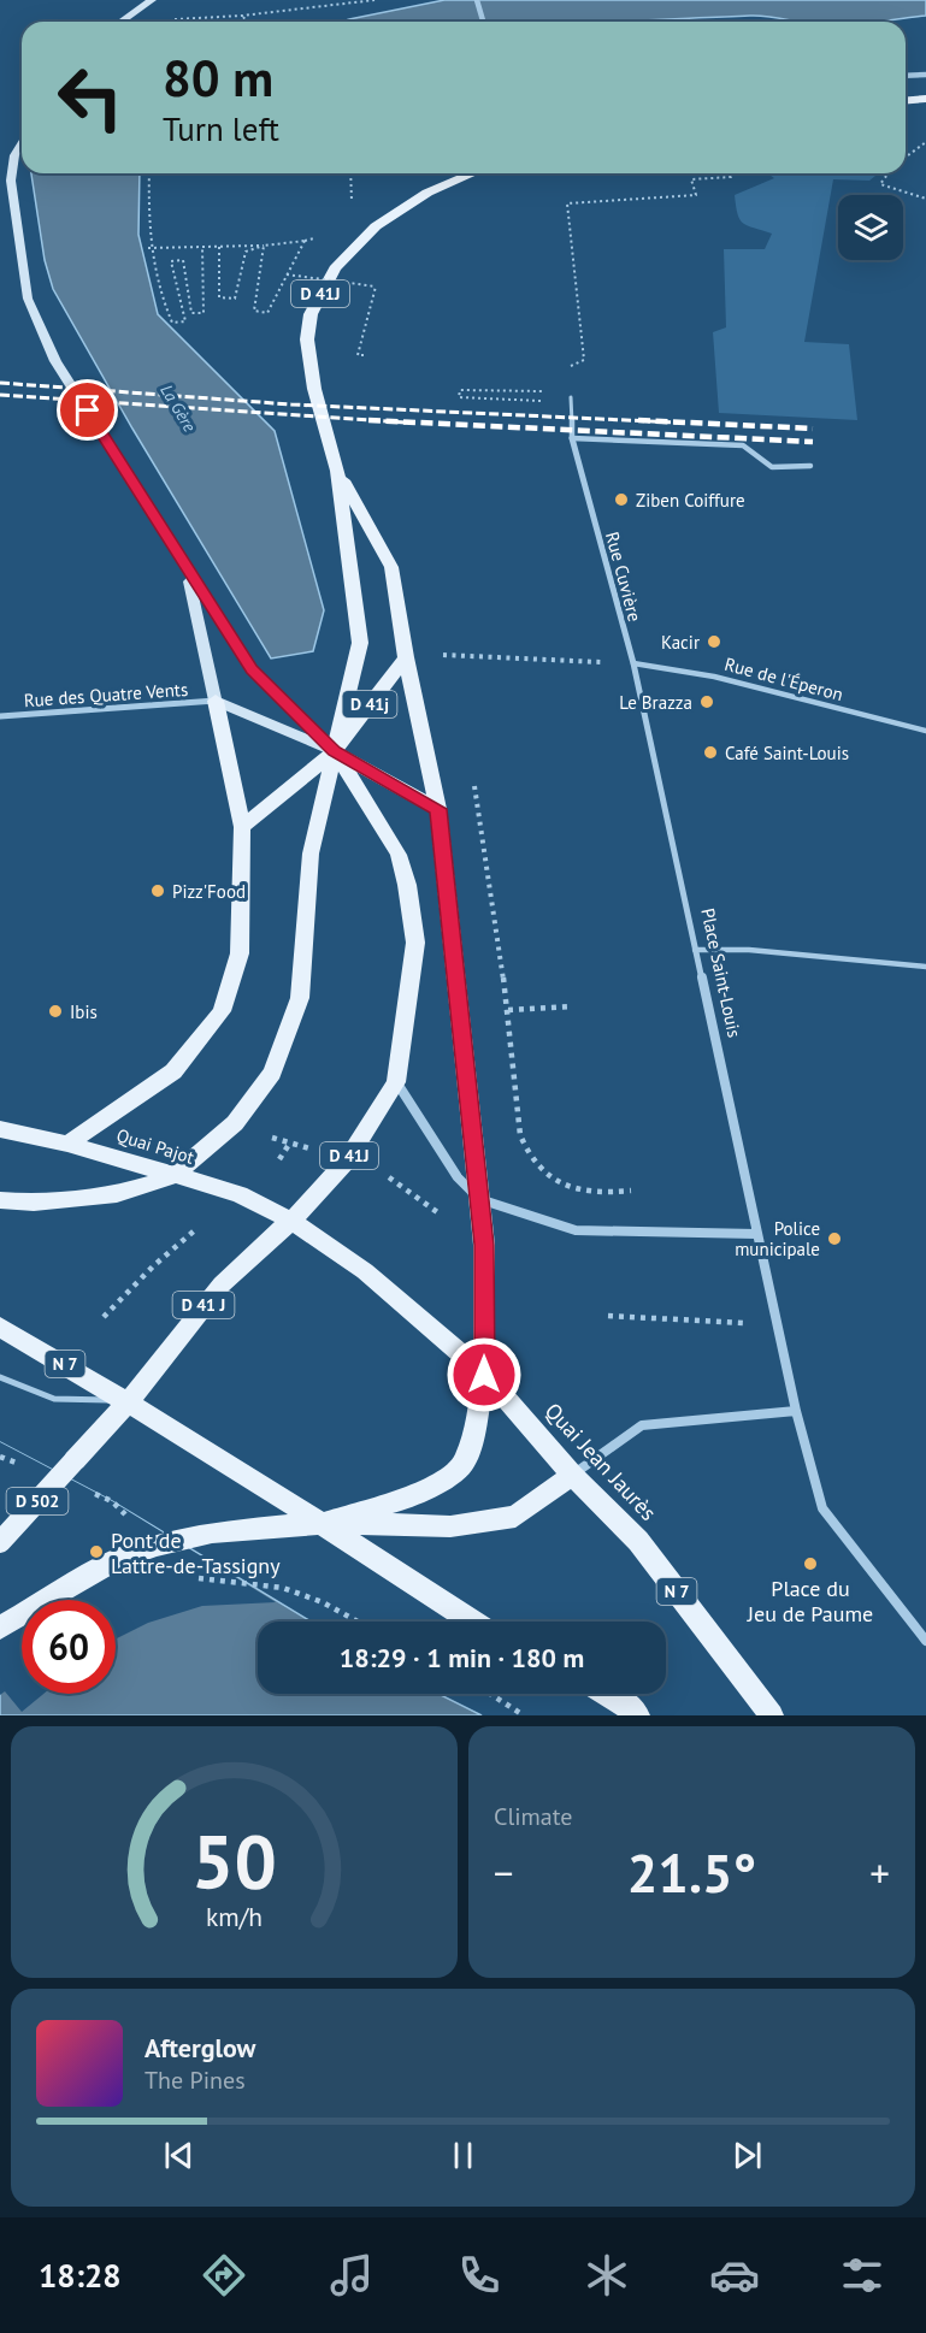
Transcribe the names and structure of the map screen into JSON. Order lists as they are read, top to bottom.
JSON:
{
  "streets": {
    "main road": [
      "D 41J",
      "D 41j",
      "Quai Pajot",
      "D 41 J",
      "N 7",
      "Quai Jean Jaurès",
      "D 502"
    ],
    "street": [
      "Rue Cuvière",
      "Rue de l'Éperon",
      "Rue des Quatre Vents",
      "Place Saint-Louis"
    ]
  },
  "crossings": [
    ["D 41J", "D 41j"],
    ["D 41J", "Quai Pajot"],
    ["D 41J", "D 41 J"],
    ["D 41J", "Quai Jean Jaurès"],
    ["Rue Cuvière", "Rue de l'Éperon"],
    ["Rue Cuvière", "Place Saint-Louis"],
    ["Quai Pajot", "D 41 J"],
    ["Quai Pajot", "Quai Jean Jaurès"],
    ["D 41 J", "N 7"],
    ["D 41 J", "Quai Jean Jaurès"],
    ["D 41 J", "D 502"],
    ["N 7", "D 502"]
  ],
  "water": ["La Gère"],
  "places": [
    "Ziben Coiffure",
    "Kacir",
    "Le Brazza",
    "Café Saint-Louis",
    "Pizz'Food",
    "Ibis",
    "Police municipale",
    "Pont de Lattre-de-Tassigny",
    "Place du Jeu de Paume"
  ],
  "page": {
    "turn": ["80 m", "Turn left"],
    "limit": "60",
    "trip": "18:29 · 1 min · 180 m",
    "tile": "Climate",
    "heat": ["−", "21.5°", "+"],
    "song": ["Afterglow", "The Pines"],
    "tabs": "18:28",
    "gauge": ["50", "km/h"]
  }
}
